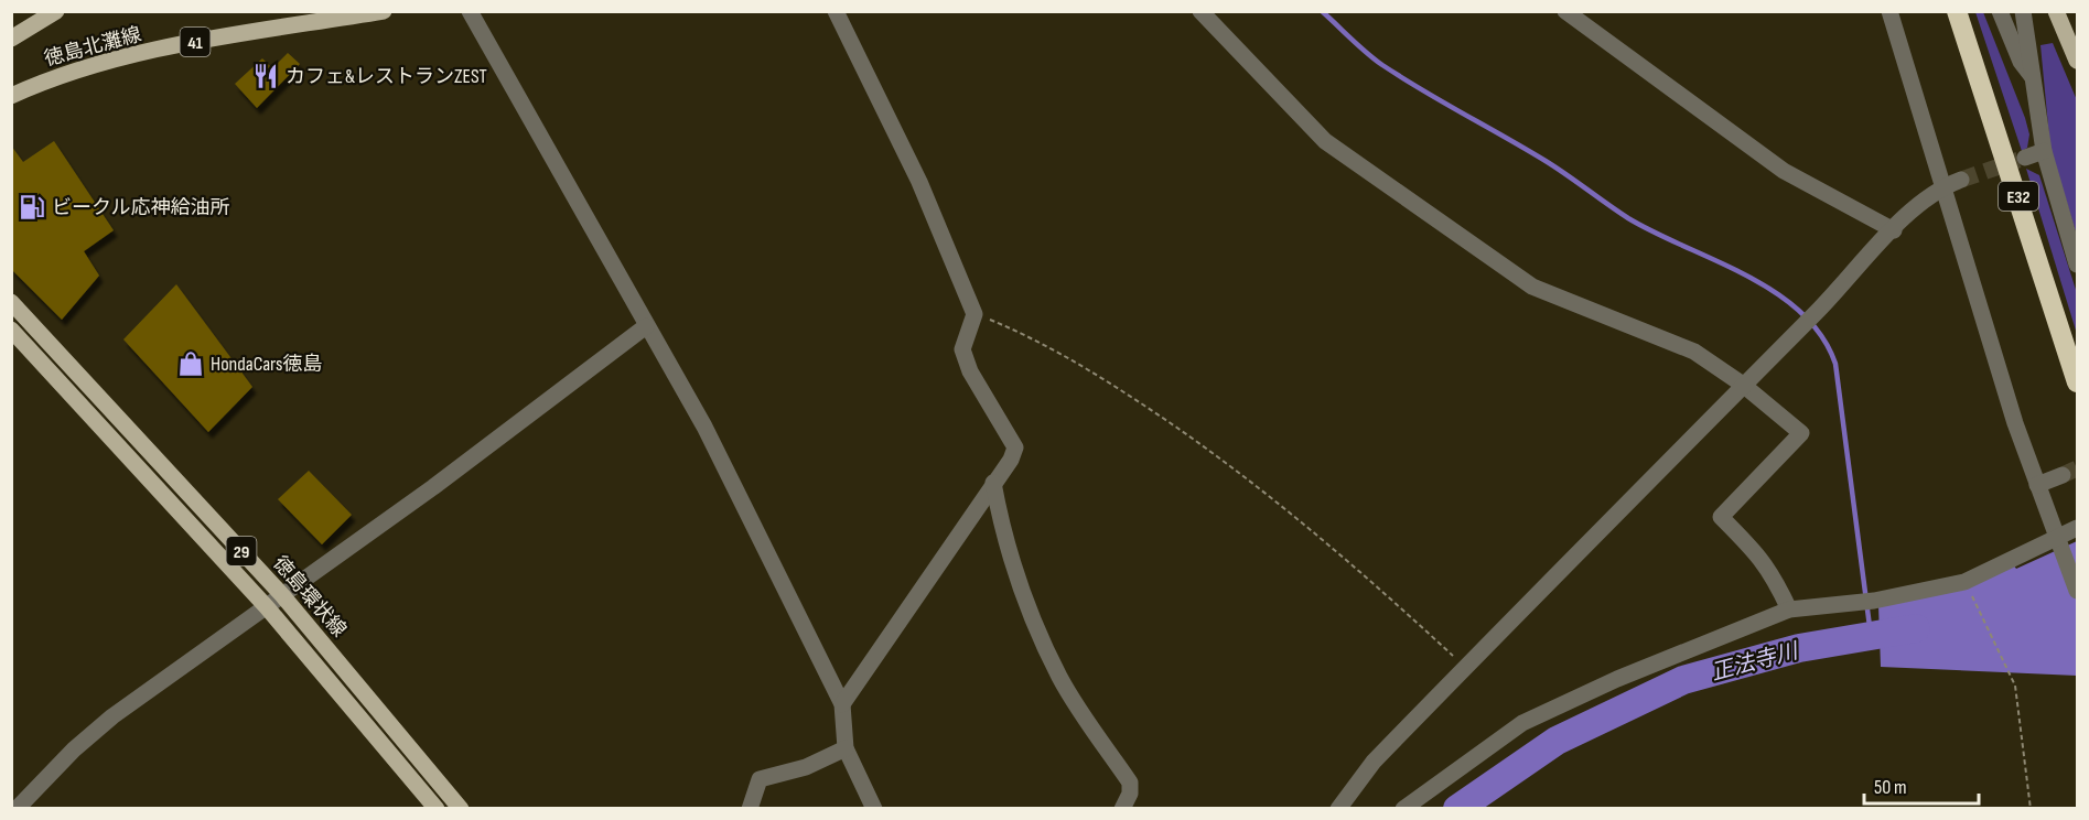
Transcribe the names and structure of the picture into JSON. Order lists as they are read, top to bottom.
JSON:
{
  "streets": {
    "highway": ["E32"],
    "main road": [
      "41",
      "徳島北灘線",
      "29",
      "徳島環状線"
    ]
  },
  "water": ["正法寺川"],
  "places": {
    "restaurant": ["カフェ&レストランZEST"],
    "fuel station": ["ビークル応神給油所"],
    "shop": ["HondaCars徳島"]
  },
  "scale_bar": "50 m"
}
